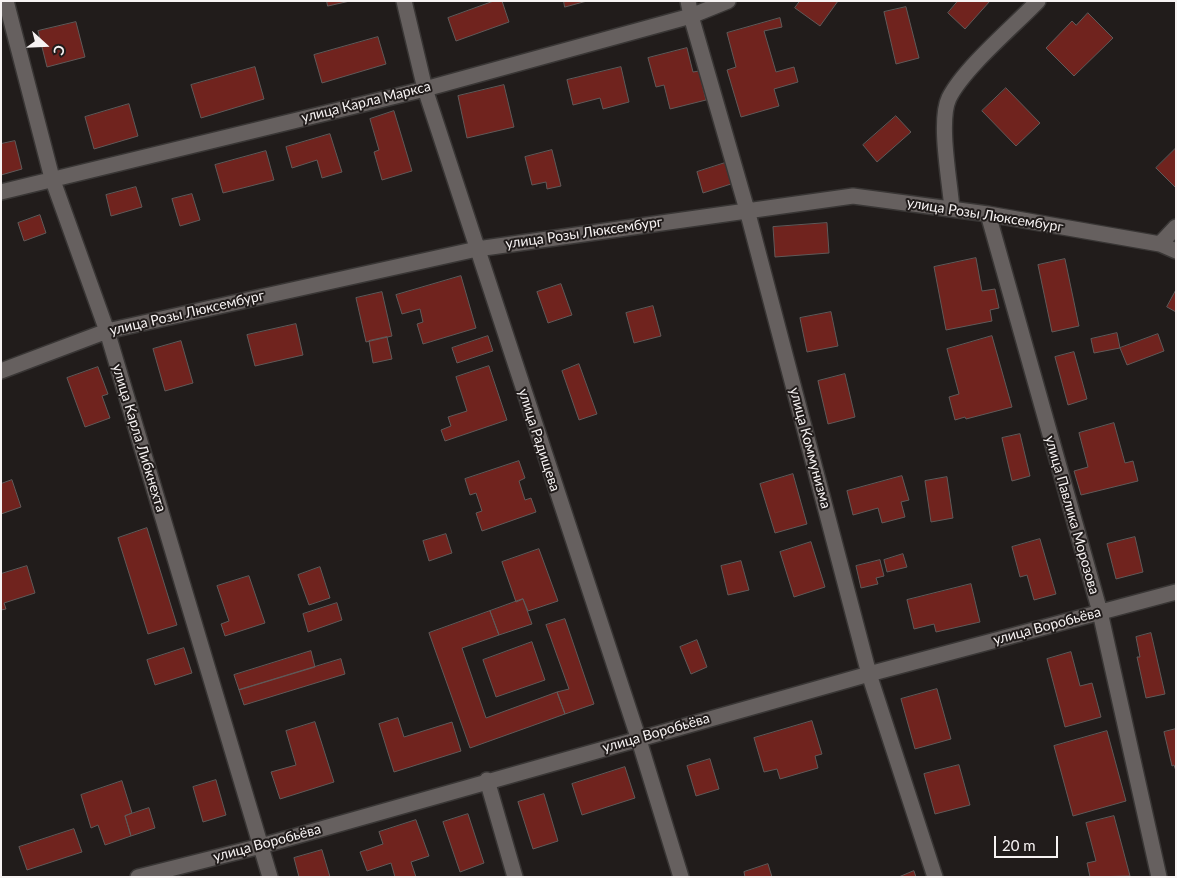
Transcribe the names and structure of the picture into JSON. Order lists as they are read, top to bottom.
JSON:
{
  "streets": {
    "street": [
      "улица Карла Маркса",
      "улица Розы Люксембург",
      "улица Карла Либкнехта",
      "улица Радищева",
      "улица Коммунизма",
      "улица Павлика Морозова",
      "улица Воробьёва"
    ]
  },
  "crossings": [
    ["улица Карла Маркса", "улица Карла Либкнехта"],
    ["улица Карла Маркса", "улица Радищева"],
    ["улица Карла Маркса", "улица Коммунизма"],
    ["улица Розы Люксембург", "улица Карла Либкнехта"],
    ["улица Розы Люксембург", "улица Радищева"],
    ["улица Розы Люксембург", "улица Коммунизма"],
    ["улица Розы Люксембург", "улица Павлика Морозова"],
    ["улица Карла Либкнехта", "улица Воробьёва"],
    ["улица Радищева", "улица Воробьёва"],
    ["улица Коммунизма", "улица Воробьёва"],
    ["улица Павлика Морозова", "улица Воробьёва"]
  ],
  "scale_bar": "20 m",
  "north": "right"
}
